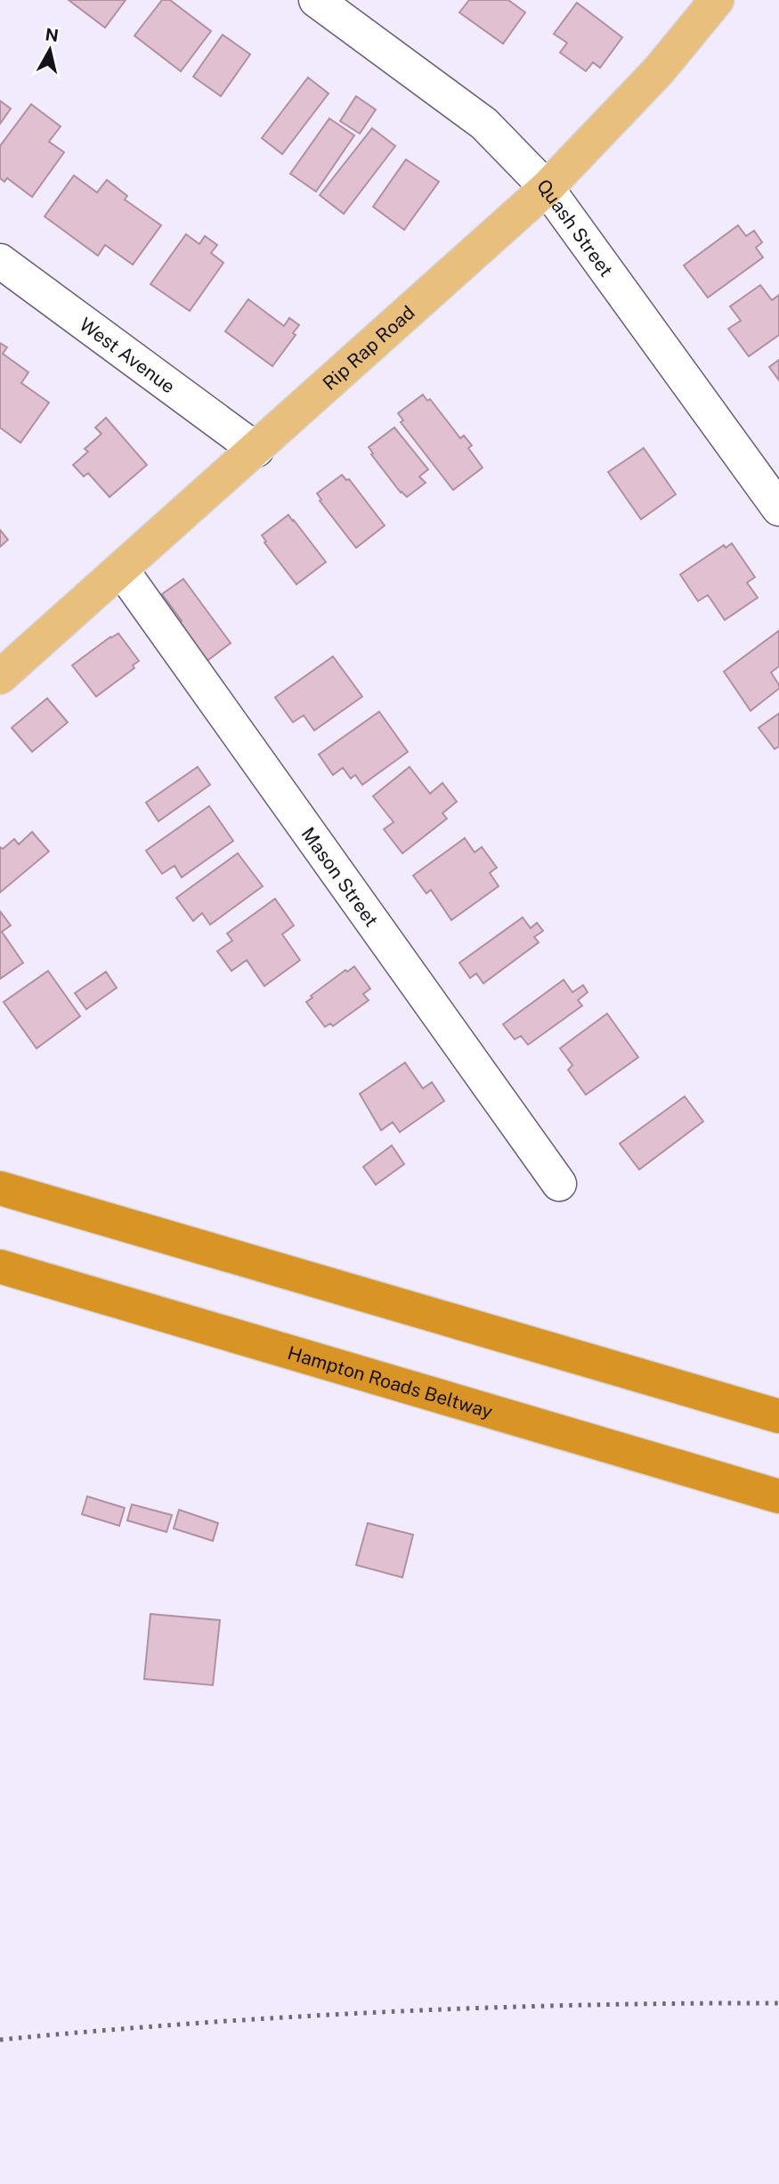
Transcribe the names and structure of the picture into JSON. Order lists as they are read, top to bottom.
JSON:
{
  "streets": {
    "highway": ["Hampton Roads Beltway"],
    "main road": ["Rip Rap Road"],
    "street": ["Quash Street", "West Avenue", "Mason Street"]
  },
  "crossings": [
    ["Quash Street", "Rip Rap Road"],
    ["Rip Rap Road", "West Avenue"],
    ["Rip Rap Road", "Mason Street"]
  ],
  "north": "top"
}
